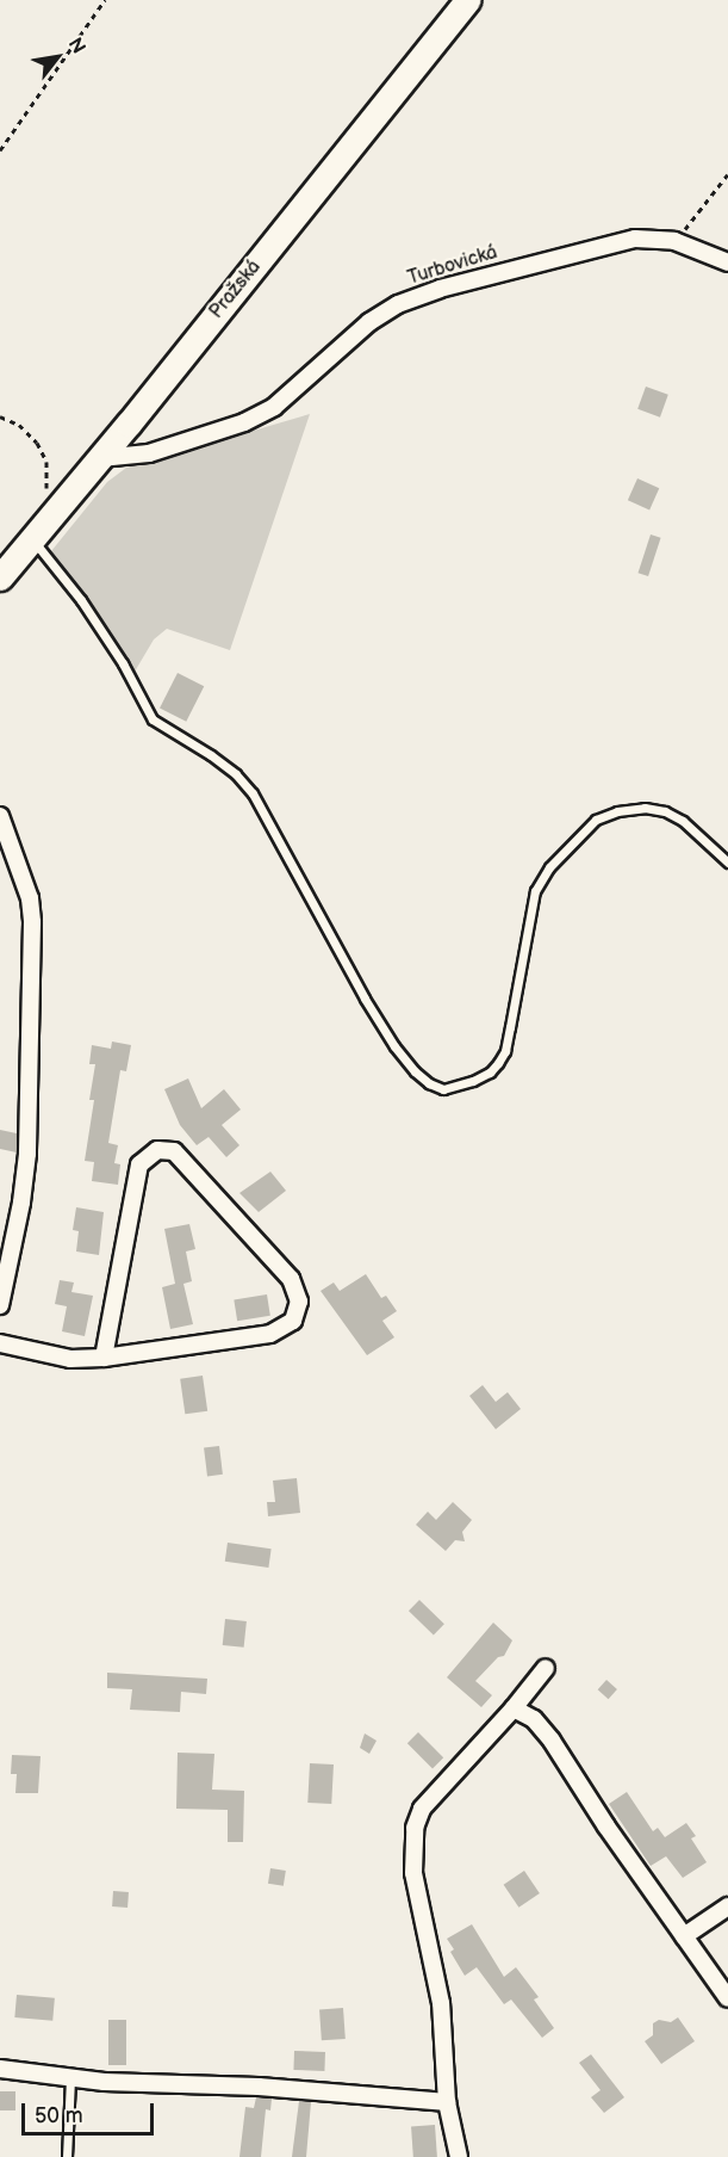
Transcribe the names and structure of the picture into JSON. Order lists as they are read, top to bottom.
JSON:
{
  "streets": {
    "main road": ["Pražská"],
    "street": ["Turbovická"]
  },
  "crossings": [
    ["Turbovická", "Pražská"]
  ],
  "scale_bar": "50 m",
  "north": "top right"
}
